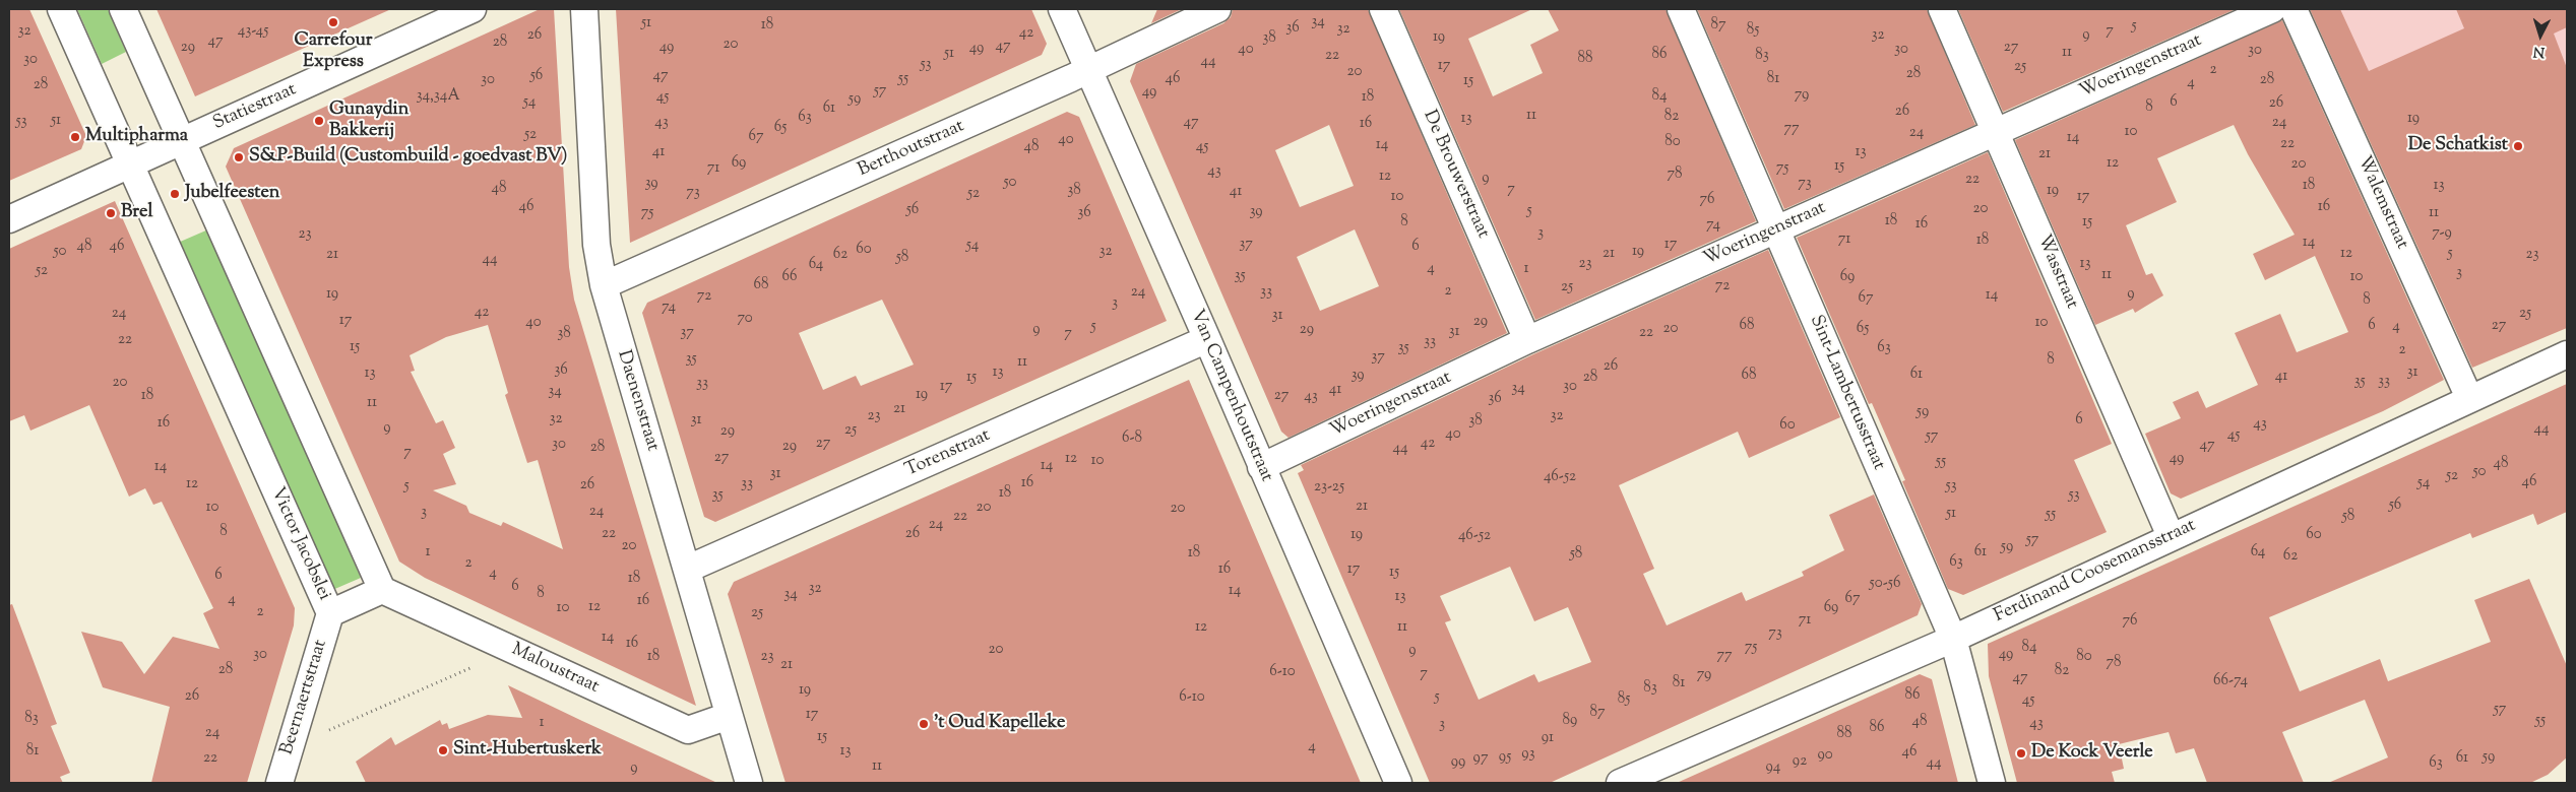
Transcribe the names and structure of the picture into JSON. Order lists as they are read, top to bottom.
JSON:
{
  "streets": {
    "street": [
      "Woeringenstraat",
      "Statiestraat",
      "Berthoutstraat",
      "De Brouwerstraat",
      "Walemstraat",
      "Wasstraat",
      "Sint-Lambertusstraat",
      "Van Campenhoutstraat",
      "Daenenstraat",
      "Torenstraat",
      "Victor Jacobslei",
      "Ferdinand Coosemansstraat",
      "Maloustraat",
      "Beernaertstraat"
    ]
  },
  "crossings": [
    ["Woeringenstraat", "De Brouwerstraat"],
    ["Woeringenstraat", "Wasstraat"],
    ["Woeringenstraat", "Sint-Lambertusstraat"],
    ["Woeringenstraat", "Van Campenhoutstraat"],
    ["Statiestraat", "Victor Jacobslei"],
    ["Berthoutstraat", "Van Campenhoutstraat"],
    ["Berthoutstraat", "Daenenstraat"],
    ["Walemstraat", "Ferdinand Coosemansstraat"],
    ["Wasstraat", "Ferdinand Coosemansstraat"],
    ["Sint-Lambertusstraat", "Ferdinand Coosemansstraat"],
    ["Van Campenhoutstraat", "Torenstraat"],
    ["Daenenstraat", "Torenstraat"],
    ["Daenenstraat", "Maloustraat"],
    ["Victor Jacobslei", "Maloustraat"],
    ["Victor Jacobslei", "Beernaertstraat"]
  ],
  "places": [
    "Carrefour Express",
    "Gunaydin Bakkerij",
    "Multipharma",
    "De Schatkist",
    "S&P-Build (Custombuild - goedvast BV)",
    "Jubelfeesten",
    "Brel",
    "'t Oud Kapelleke",
    "Sint-Hubertuskerk",
    "De Kock Veerle"
  ],
  "house_numbers": [
    "34",
    "51",
    "18",
    "87",
    "5",
    "36",
    "32",
    "85",
    "32",
    "43-45",
    "7",
    "42",
    "26",
    "32",
    "9",
    "19",
    "38",
    "47",
    "28",
    "20",
    "47",
    "29",
    "49",
    "27",
    "49",
    "40",
    "30",
    "30",
    "11",
    "51",
    "86",
    "22",
    "83",
    "88",
    "30",
    "44",
    "53",
    "17",
    "25",
    "2",
    "20",
    "28",
    "56",
    "47",
    "55",
    "46",
    "81",
    "30",
    "28",
    "15",
    "4",
    "28",
    "57",
    "49",
    "79",
    "34,34A",
    "84",
    "45",
    "18",
    "59",
    "54",
    "6",
    "26",
    "8",
    "61",
    "26",
    "11",
    "82",
    "63",
    "13",
    "19",
    "51",
    "53",
    "43",
    "47",
    "24",
    "16",
    "65",
    "77",
    "10",
    "24",
    "52",
    "67",
    "14",
    "40",
    "80",
    "22",
    "14",
    "48",
    "45",
    "41",
    "13",
    "21",
    "69",
    "12",
    "20",
    "15",
    "71",
    "75",
    "43",
    "78",
    "12",
    "9",
    "22",
    "50",
    "39",
    "73",
    "18",
    "13",
    "48",
    "7",
    "38",
    "19",
    "41",
    "73",
    "52",
    "10",
    "17",
    "76",
    "46",
    "16",
    "20",
    "56",
    "5",
    "39",
    "75",
    "36",
    "11",
    "18",
    "8",
    "15",
    "16",
    "74",
    "3",
    "7-9",
    "23",
    "71",
    "18",
    "14",
    "37",
    "17",
    "54",
    "48",
    "46",
    "6",
    "60",
    "50",
    "32",
    "19",
    "21",
    "12",
    "5",
    "21",
    "62",
    "23",
    "58",
    "44",
    "23",
    "13",
    "64",
    "4",
    "1",
    "52",
    "3",
    "11",
    "35",
    "66",
    "69",
    "10",
    "68",
    "72",
    "25",
    "2",
    "24",
    "33",
    "19",
    "9",
    "14",
    "72",
    "67",
    "8",
    "3",
    "74",
    "42",
    "24",
    "25",
    "31",
    "70",
    "17",
    "29",
    "40",
    "10",
    "68",
    "6",
    "27",
    "5",
    "4",
    "20",
    "65",
    "9",
    "29",
    "31",
    "37",
    "22",
    "38",
    "7",
    "22",
    "33",
    "15",
    "35",
    "63",
    "2",
    "37",
    "35",
    "8",
    "11",
    "26",
    "36",
    "13",
    "31",
    "13",
    "61",
    "39",
    "68",
    "41",
    "15",
    "28",
    "35",
    "33",
    "20",
    "33",
    "17",
    "30",
    "34",
    "41",
    "34",
    "19",
    "18",
    "27",
    "43",
    "36",
    "11",
    "21",
    "59",
    "23",
    "32",
    "32",
    "31",
    "6",
    "38",
    "16",
    "43",
    "60",
    "9",
    "44",
    "25",
    "29",
    "40",
    "45",
    "57",
    "6-8",
    "27",
    "42",
    "30",
    "47",
    "29",
    "28",
    "44",
    "7",
    "27",
    "12",
    "49",
    "10",
    "55",
    "48",
    "14",
    "14",
    "50",
    "31",
    "52",
    "46-52",
    "46",
    "16",
    "54",
    "12",
    "33",
    "26",
    "5",
    "53",
    "23-25",
    "18",
    "35",
    "53",
    "56",
    "21",
    "10",
    "20",
    "20",
    "24",
    "3",
    "51",
    "55",
    "22",
    "58",
    "24",
    "8",
    "22",
    "26",
    "19",
    "60",
    "46-52",
    "57",
    "20",
    "59",
    "1",
    "61",
    "64",
    "18",
    "58",
    "62",
    "63",
    "2",
    "16",
    "17",
    "15",
    "4",
    "6",
    "18",
    "50-56",
    "6",
    "32",
    "14",
    "8",
    "34",
    "13",
    "67",
    "4",
    "16",
    "12",
    "10",
    "69",
    "2",
    "25",
    "71",
    "76",
    "12",
    "11",
    "73",
    "14",
    "16",
    "75",
    "84",
    "20",
    "9",
    "30",
    "49",
    "77",
    "18",
    "23",
    "80",
    "78",
    "21",
    "28",
    "82",
    "6-10",
    "7",
    "79",
    "47",
    "66-74",
    "81",
    "83",
    "19",
    "86",
    "26",
    "6-10",
    "5",
    "85",
    "45",
    "57",
    "87",
    "17",
    "83",
    "89",
    "55",
    "48",
    "1",
    "43",
    "3",
    "86",
    "24",
    "88",
    "15",
    "91",
    "4",
    "81",
    "13",
    "46",
    "93",
    "90",
    "95",
    "59",
    "22",
    "97",
    "61",
    "92",
    "99",
    "44",
    "63",
    "11",
    "94",
    "9"
  ],
  "north": "bottom"
}
